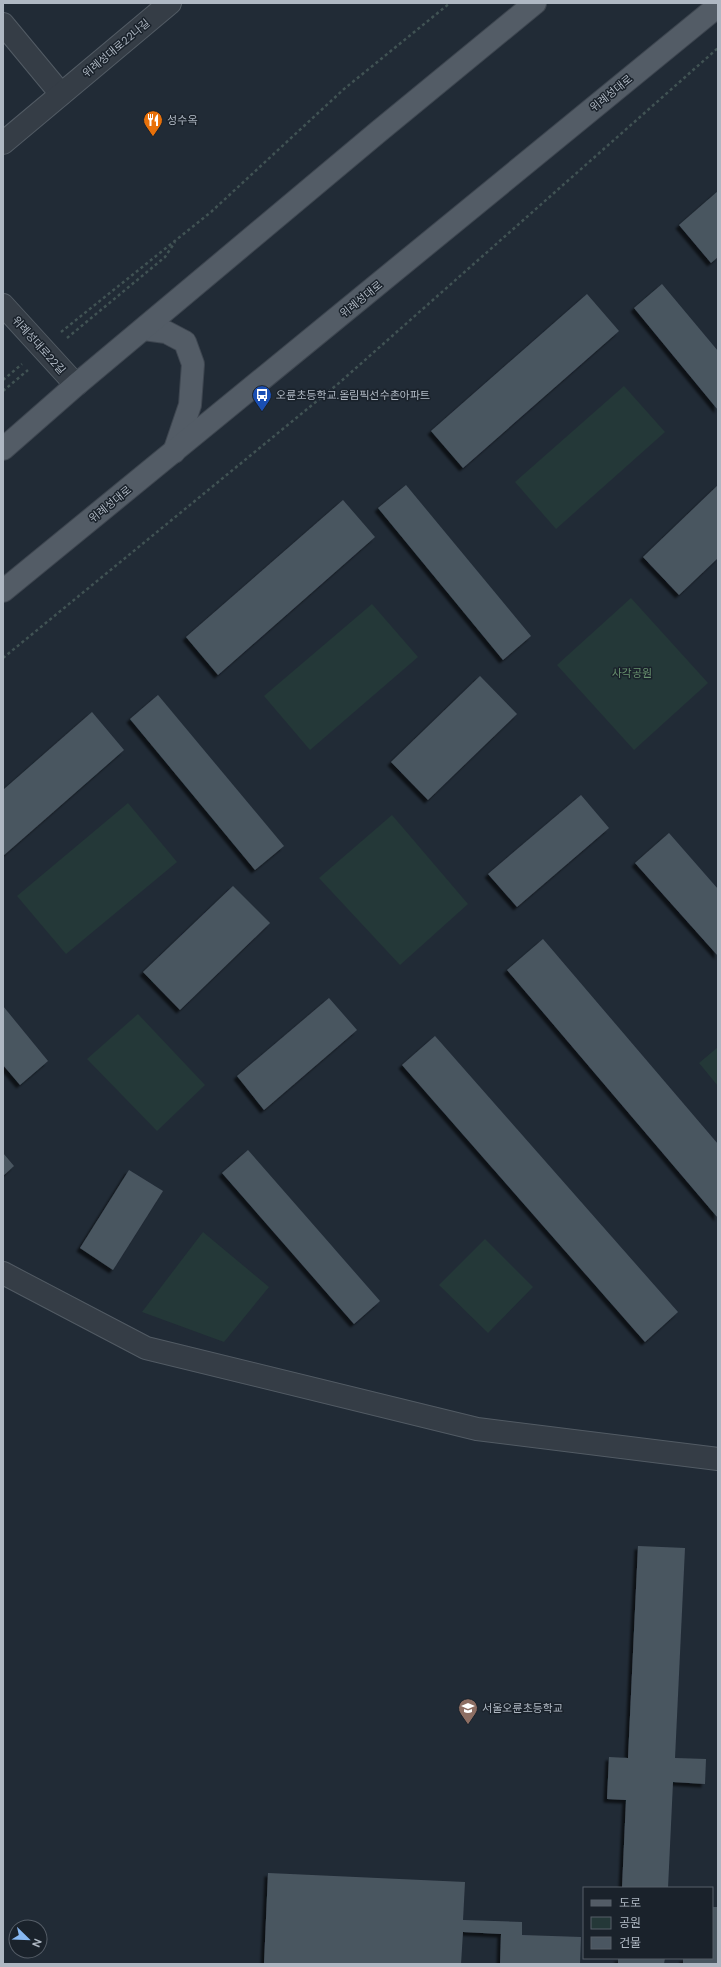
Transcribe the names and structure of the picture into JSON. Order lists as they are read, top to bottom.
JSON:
{
  "streets": {
    "main road": ["위례성대로"],
    "street": ["위례성대로22나길", "위례성대로22길"]
  },
  "parks": ["사각공원"],
  "places": {
    "restaurant": ["성수옥"],
    "bus stop": ["오륜초등학교.올림픽선수촌아파트"],
    "school or university": ["서울오륜초등학교"]
  },
  "legend": ["도로", "공원", "건물"],
  "north": "bottom right"
}
